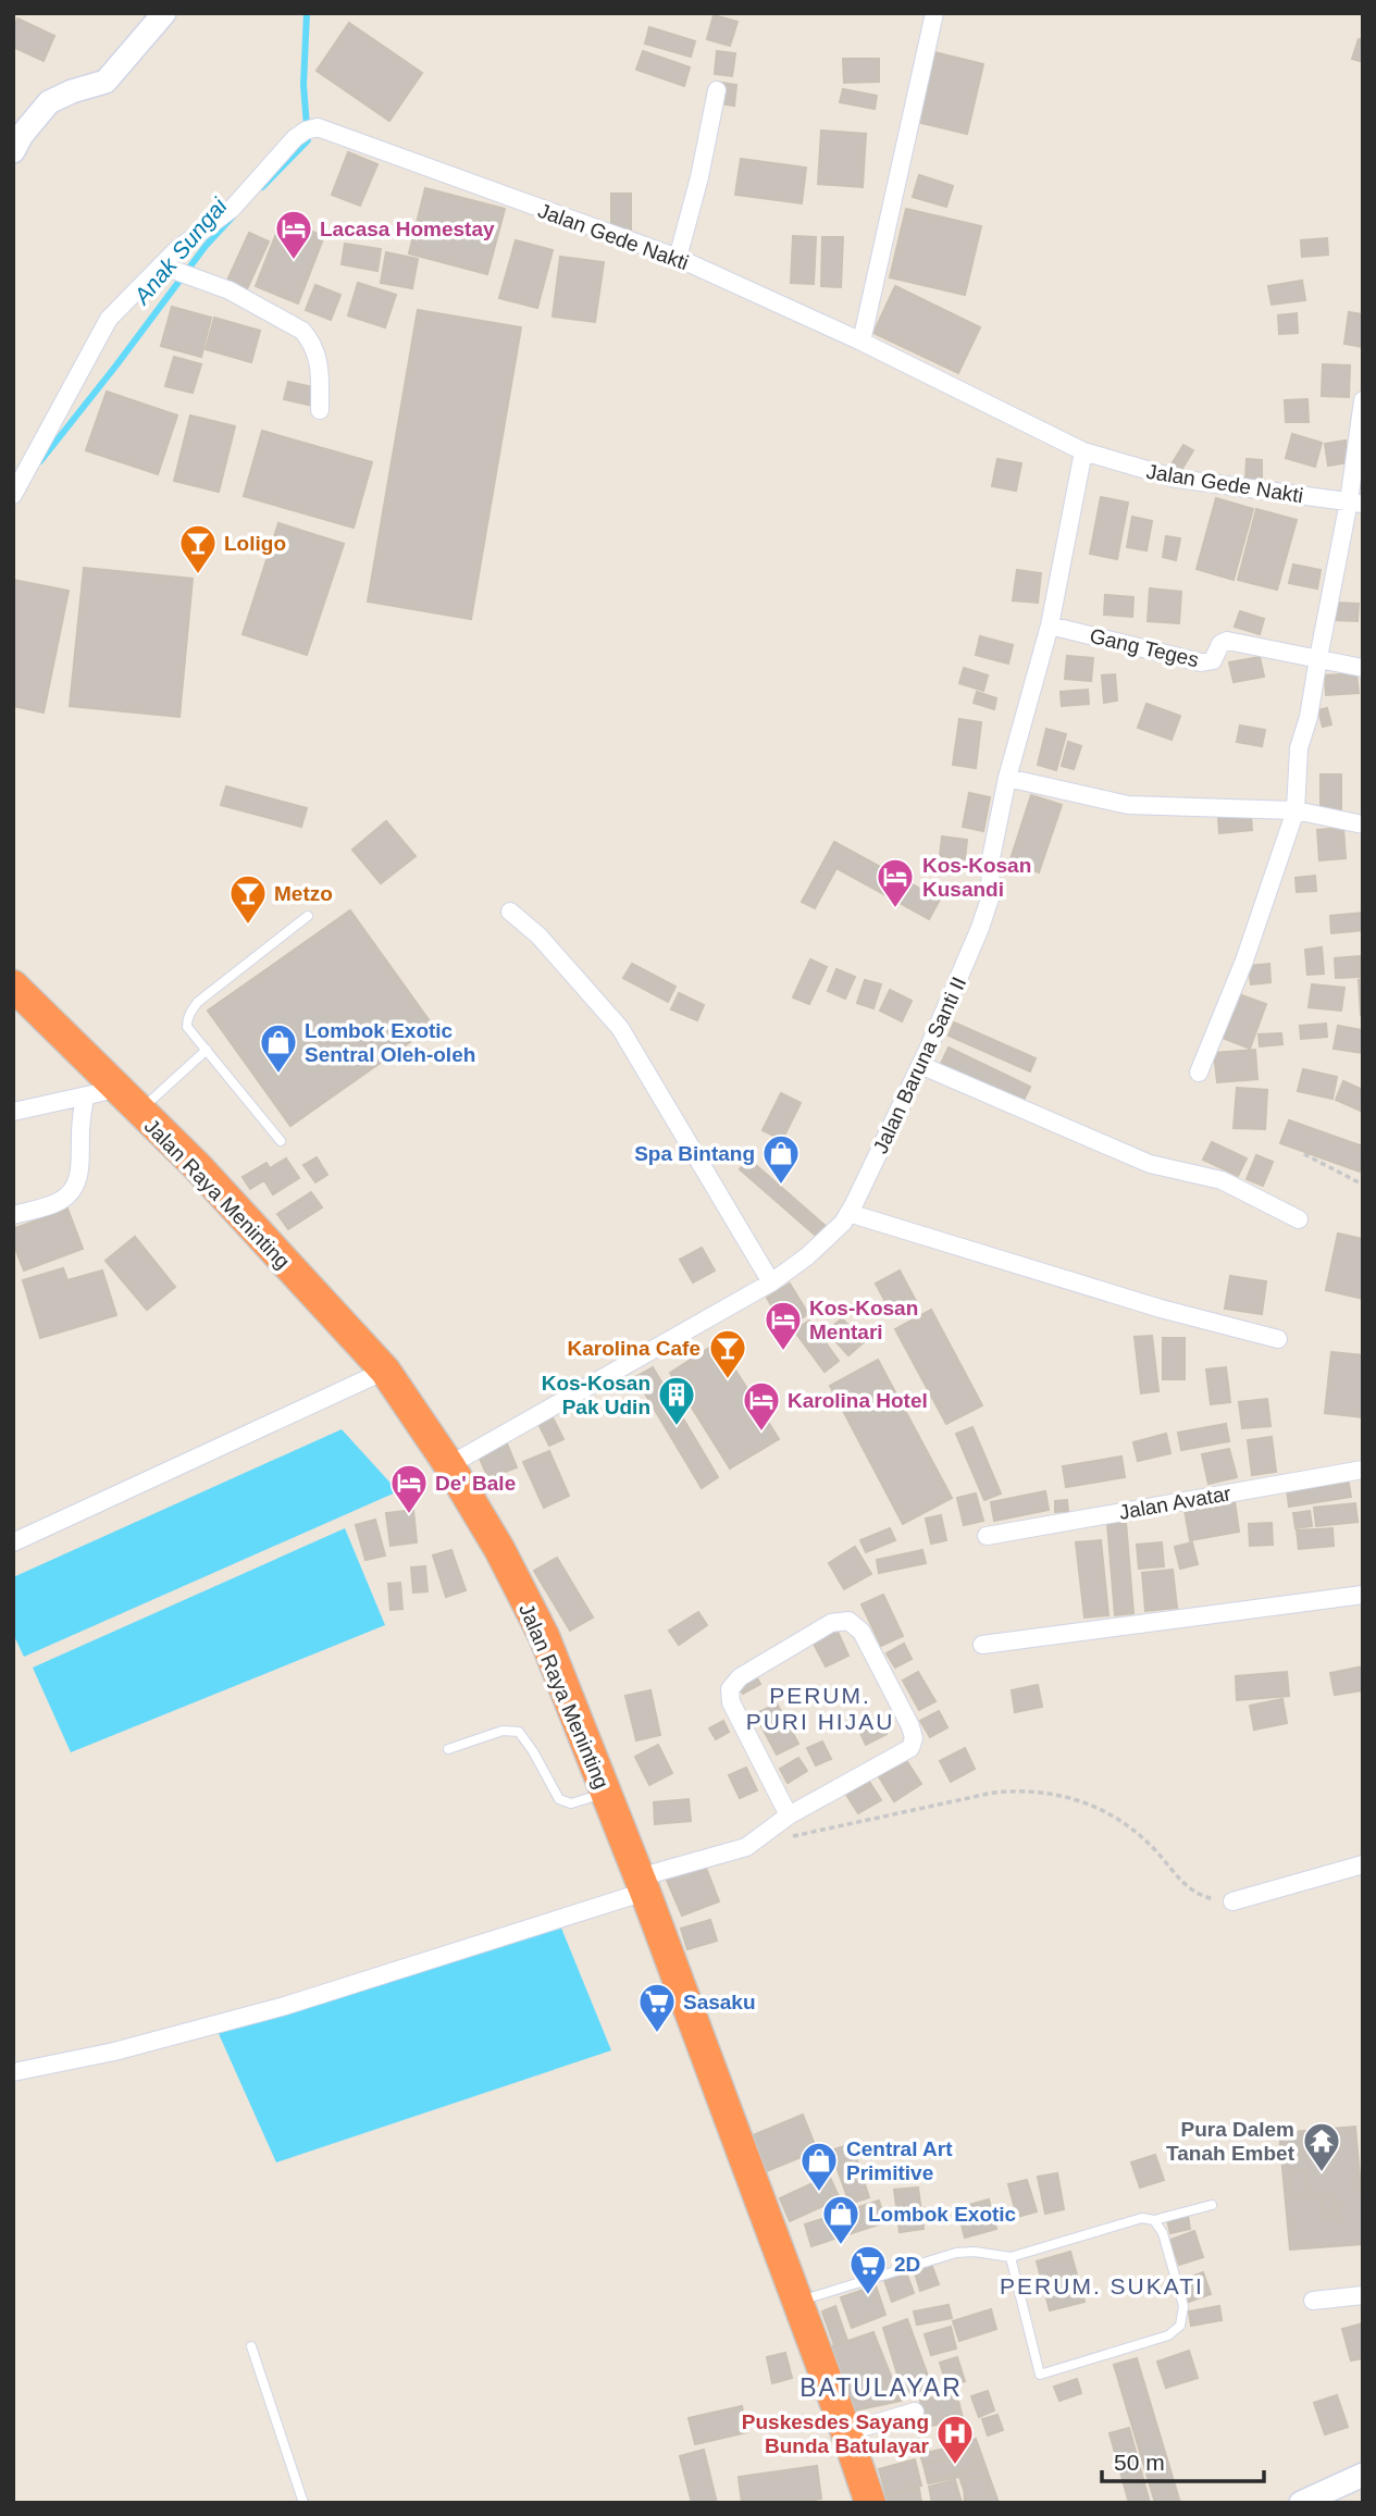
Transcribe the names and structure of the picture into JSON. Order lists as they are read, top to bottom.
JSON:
{
  "streets": {
    "highway": ["Jalan Raya Meninting"],
    "street": [
      "Jalan Gede Nakti",
      "Gang Teges",
      "Jalan Baruna Santi II",
      "Jalan Avatar"
    ]
  },
  "crossings": [
    ["Jalan Gede Nakti", "Jalan Baruna Santi II"],
    ["Gang Teges", "Jalan Baruna Santi II"],
    ["Jalan Baruna Santi II", "Jalan Raya Meninting"]
  ],
  "districts": ["PERUM. PURI HIJAU", "PERUM. SUKATI", "BATULAYAR"],
  "water": ["Anak Sungai"],
  "places": {
    "hotel": [
      "Lacasa Homestay",
      "Kos-Kosan Kusandi",
      "Kos-Kosan Mentari",
      "Karolina Hotel",
      "De' Bale"
    ],
    "bar": ["Loligo", "Metzo", "Karolina Cafe"],
    "shop": [
      "Lombok Exotic Sentral Oleh-oleh",
      "Spa Bintang",
      "Central Art Primitive",
      "Lombok Exotic"
    ],
    "building": ["Kos-Kosan Pak Udin"],
    "supermarket": ["Sasaku", "2D"],
    "temple": ["Pura Dalem Tanah Embet"],
    "hospital": ["Puskesdes Sayang Bunda Batulayar"]
  },
  "scale_bar": "50 m"
}
